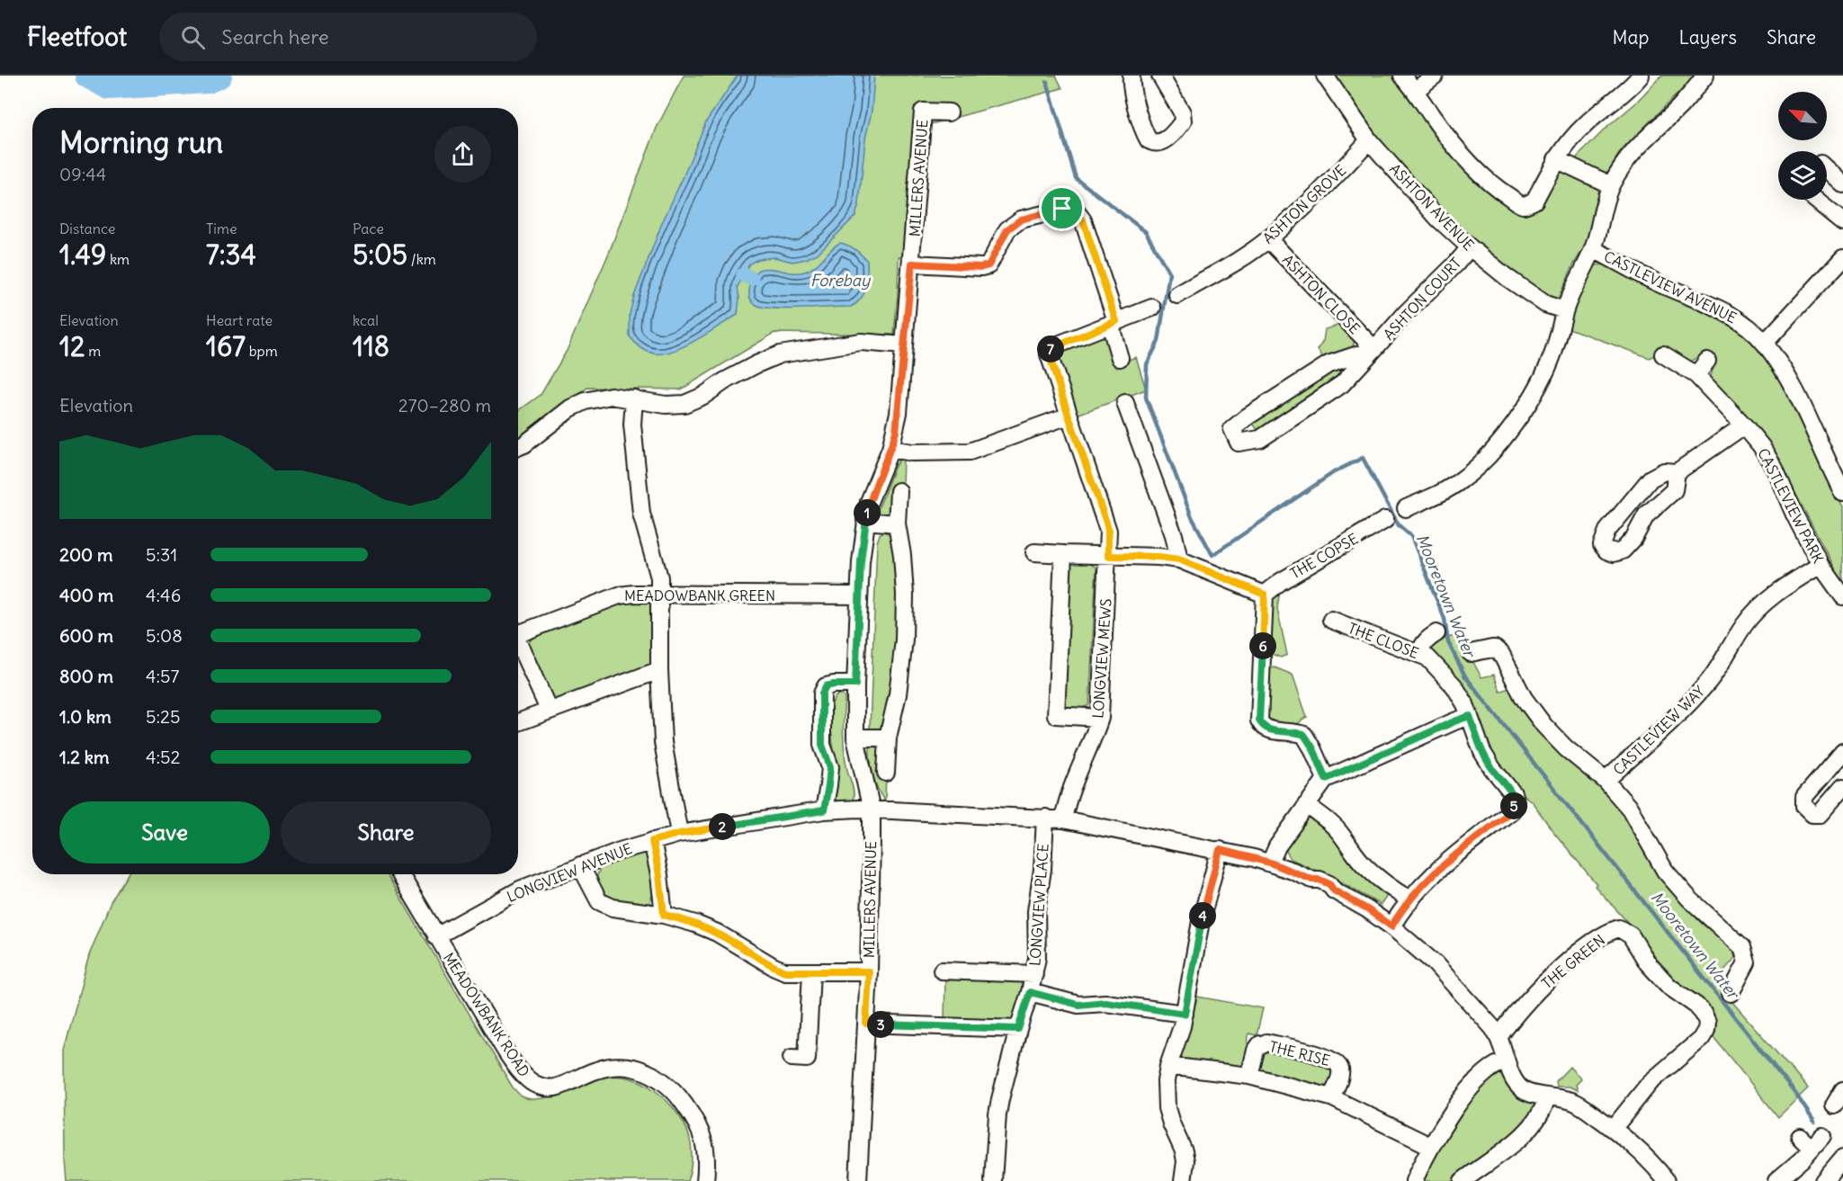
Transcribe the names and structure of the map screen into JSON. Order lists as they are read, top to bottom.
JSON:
{
  "streets": {
    "street": [
      "MILLERS AVENUE",
      "ASHTON GROVE",
      "ASHTON AVENUE",
      "CASTLEVIEW AVENUE",
      "ASHTON CLOSE",
      "ASHTON COURT",
      "CASTLEVIEW PARK",
      "THE COPSE",
      "MEADOWBANK GREEN",
      "THE CLOSE",
      "LONGVIEW MEWS",
      "CASTLEVIEW WAY",
      "LONGVIEW AVENUE",
      "LONGVIEW PLACE",
      "THE GREEN",
      "MEADOWBANK ROAD",
      "THE RISE"
    ]
  },
  "crossings": [
    ["MILLERS AVENUE", "MEADOWBANK GREEN"],
    ["MILLERS AVENUE", "LONGVIEW AVENUE"],
    ["ASHTON GROVE", "ASHTON AVENUE"],
    ["ASHTON GROVE", "ASHTON CLOSE"],
    ["ASHTON AVENUE", "ASHTON COURT"],
    ["ASHTON CLOSE", "ASHTON COURT"],
    ["CASTLEVIEW PARK", "CASTLEVIEW WAY"],
    ["LONGVIEW MEWS", "LONGVIEW AVENUE"],
    ["LONGVIEW AVENUE", "LONGVIEW PLACE"],
    ["LONGVIEW AVENUE", "MEADOWBANK ROAD"]
  ],
  "water": ["Forebay", "Mooretown Water"],
  "north": "top left",
  "page": {
    "header": "Fleetfoot",
    "search": "Search here",
    "nav": ["Map", "Layers", "Share"],
    "heading": ["Morning run", "09:44"],
    "stats": [
      ["Distance", "1.49 km"],
      ["Time", "7:34"],
      ["Pace", "5:05 /km"],
      ["Elevation", "12 m"],
      ["Heart rate", "167 bpm"],
      ["kcal", "118"]
    ],
    "pins": [
      "7",
      "1",
      "6",
      "5",
      "2",
      "4",
      "3"
    ],
    "chart": ["Elevation", "270–280 m"],
    "list": [
      {
        "name": "200 m",
        "note": "5:31"
      },
      {
        "name": "400 m",
        "note": "4:46"
      },
      {
        "name": "600 m",
        "note": "5:08"
      },
      {
        "name": "800 m",
        "note": "4:57"
      },
      {
        "name": "1.0 km",
        "note": "5:25"
      },
      {
        "name": "1.2 km",
        "note": "4:52"
      }
    ],
    "buttons": ["Save", "Share"]
  }
}
